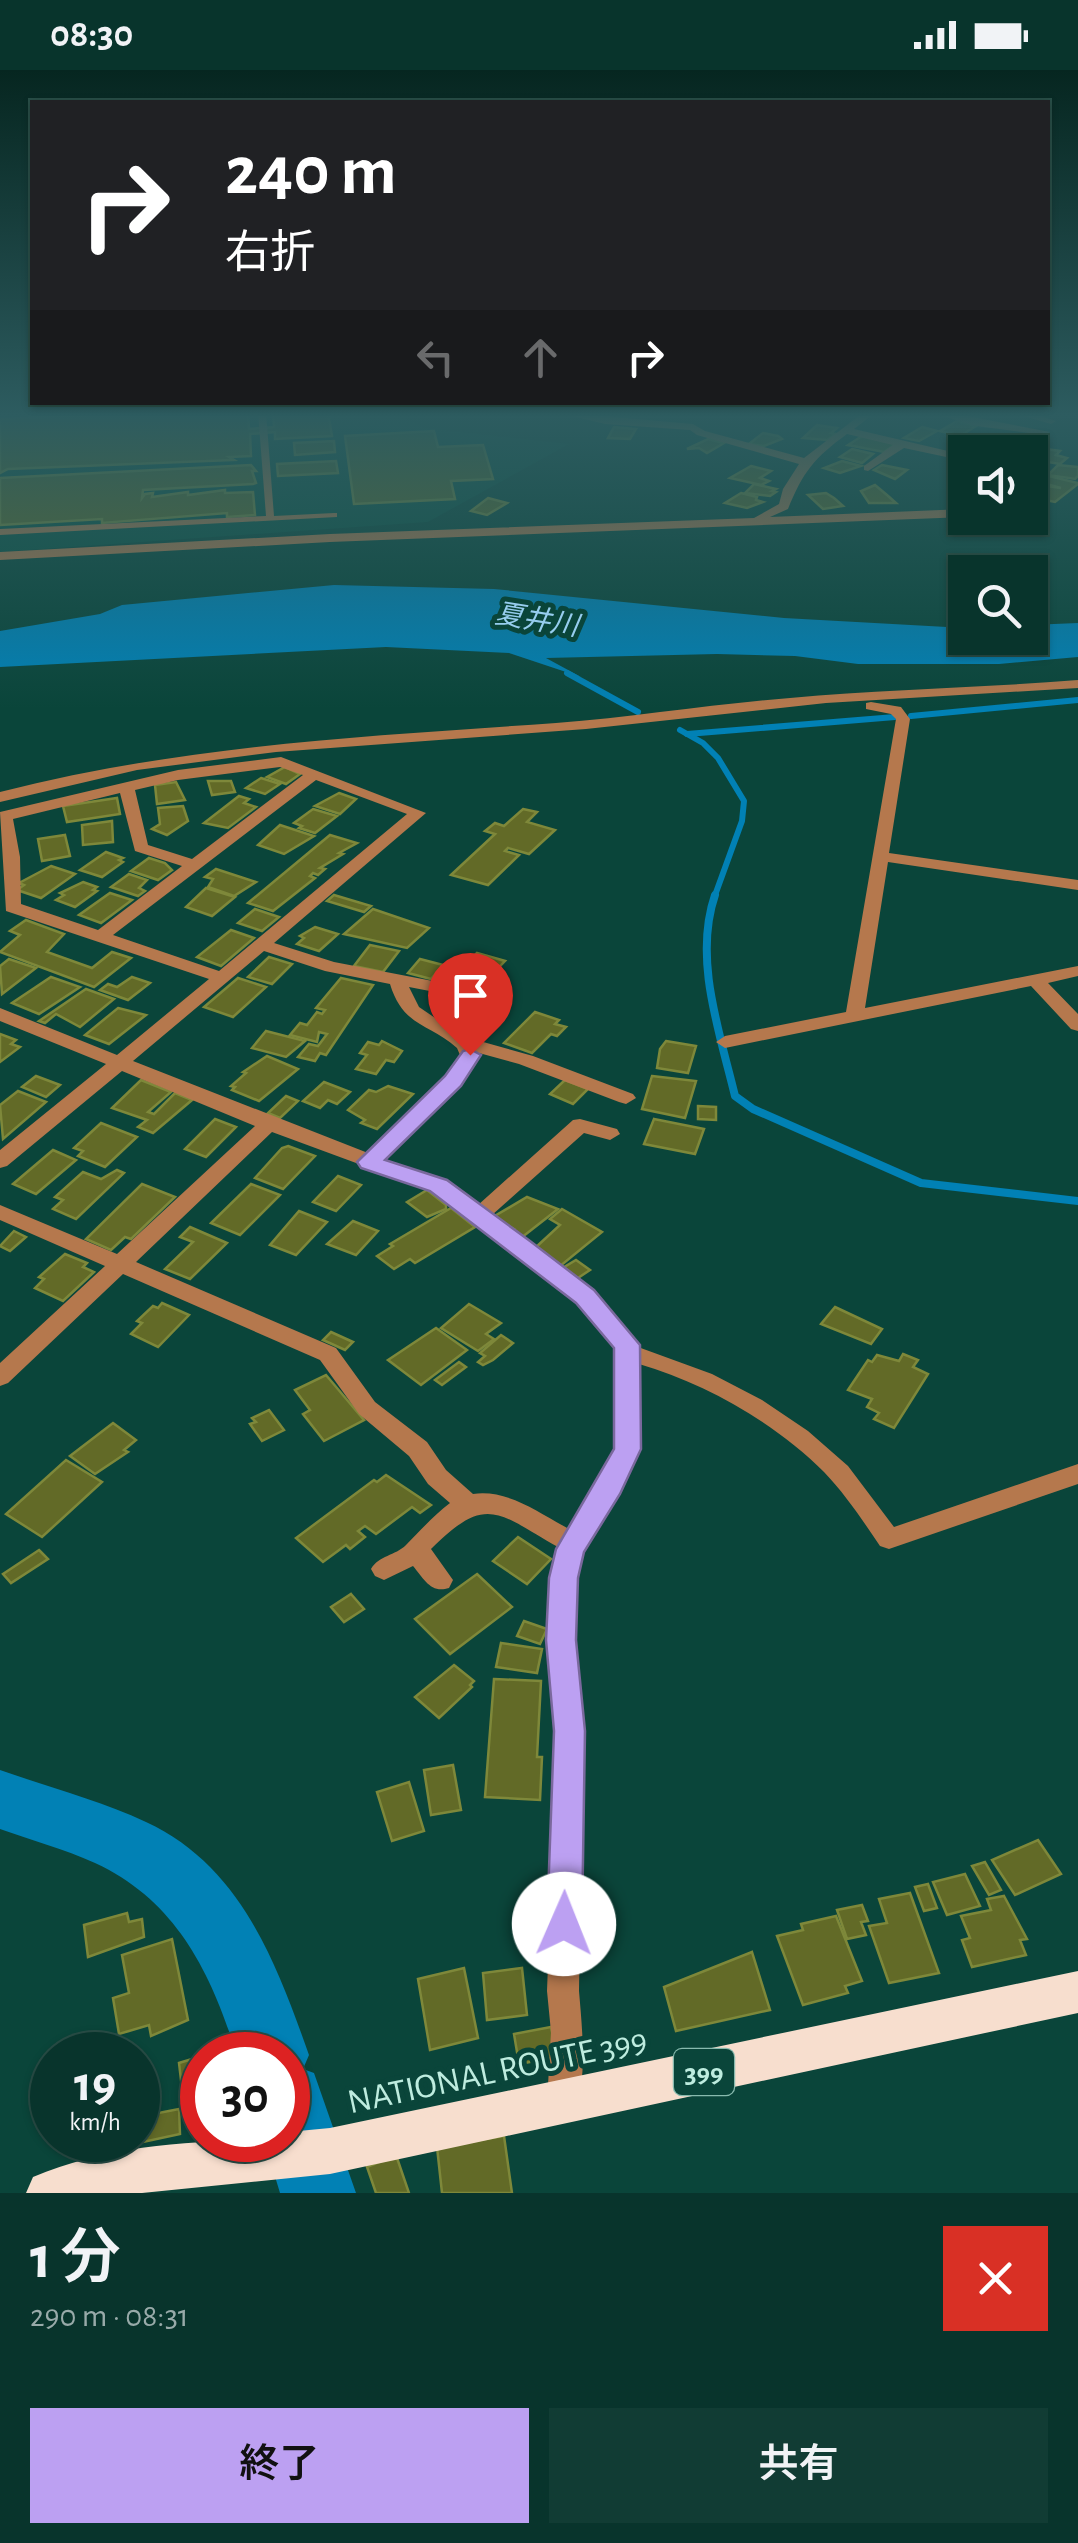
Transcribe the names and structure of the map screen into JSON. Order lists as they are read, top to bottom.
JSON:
{
  "streets": {
    "highway": ["NATIONAL ROUTE 399", "399"]
  },
  "water": ["夏井川"],
  "page": {
    "status": "08:30",
    "turn": ["240 m", "右折"],
    "speed": "19 km/h",
    "limit": "30",
    "heading": ["1 分", "290 m · 08:31"],
    "buttons": ["終了", "共有"]
  }
}
